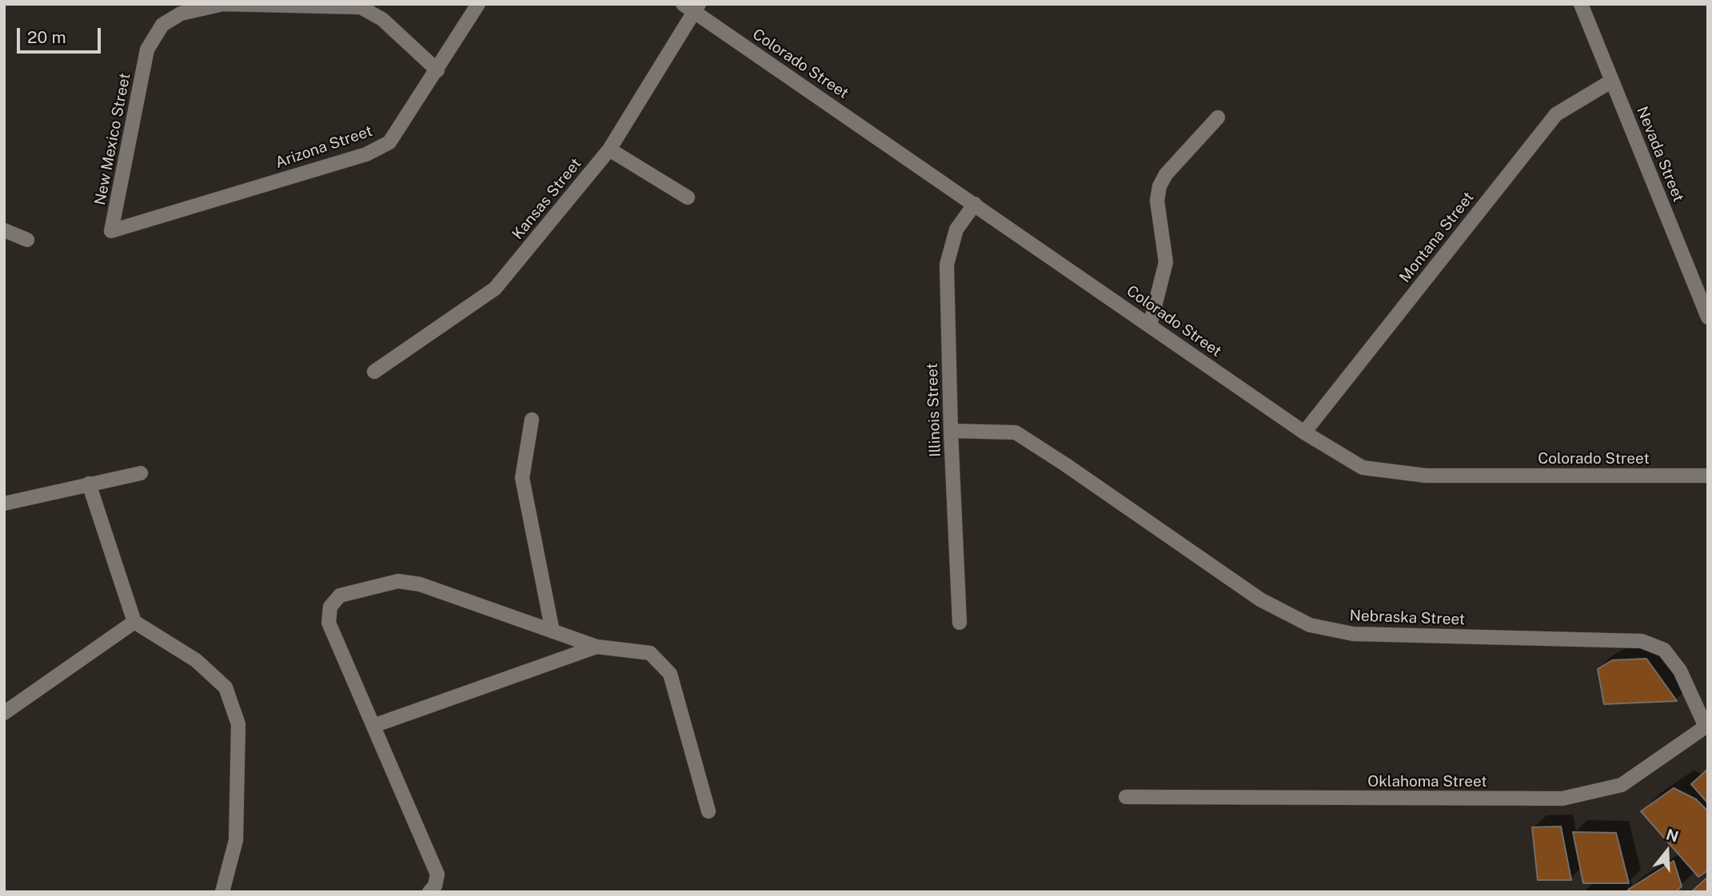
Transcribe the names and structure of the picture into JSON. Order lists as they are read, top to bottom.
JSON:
{
  "streets": {
    "street": [
      "Colorado Street",
      "New Mexico Street",
      "Arizona Street",
      "Nevada Street",
      "Kansas Street",
      "Montana Street",
      "Illinois Street",
      "Nebraska Street",
      "Oklahoma Street"
    ]
  },
  "crossings": [
    ["Colorado Street", "Kansas Street"],
    ["Colorado Street", "Montana Street"],
    ["Colorado Street", "Illinois Street"],
    ["New Mexico Street", "Arizona Street"],
    ["Nevada Street", "Montana Street"],
    ["Illinois Street", "Nebraska Street"],
    ["Nebraska Street", "Oklahoma Street"]
  ],
  "scale_bar": "20 m",
  "north": "top"
}
